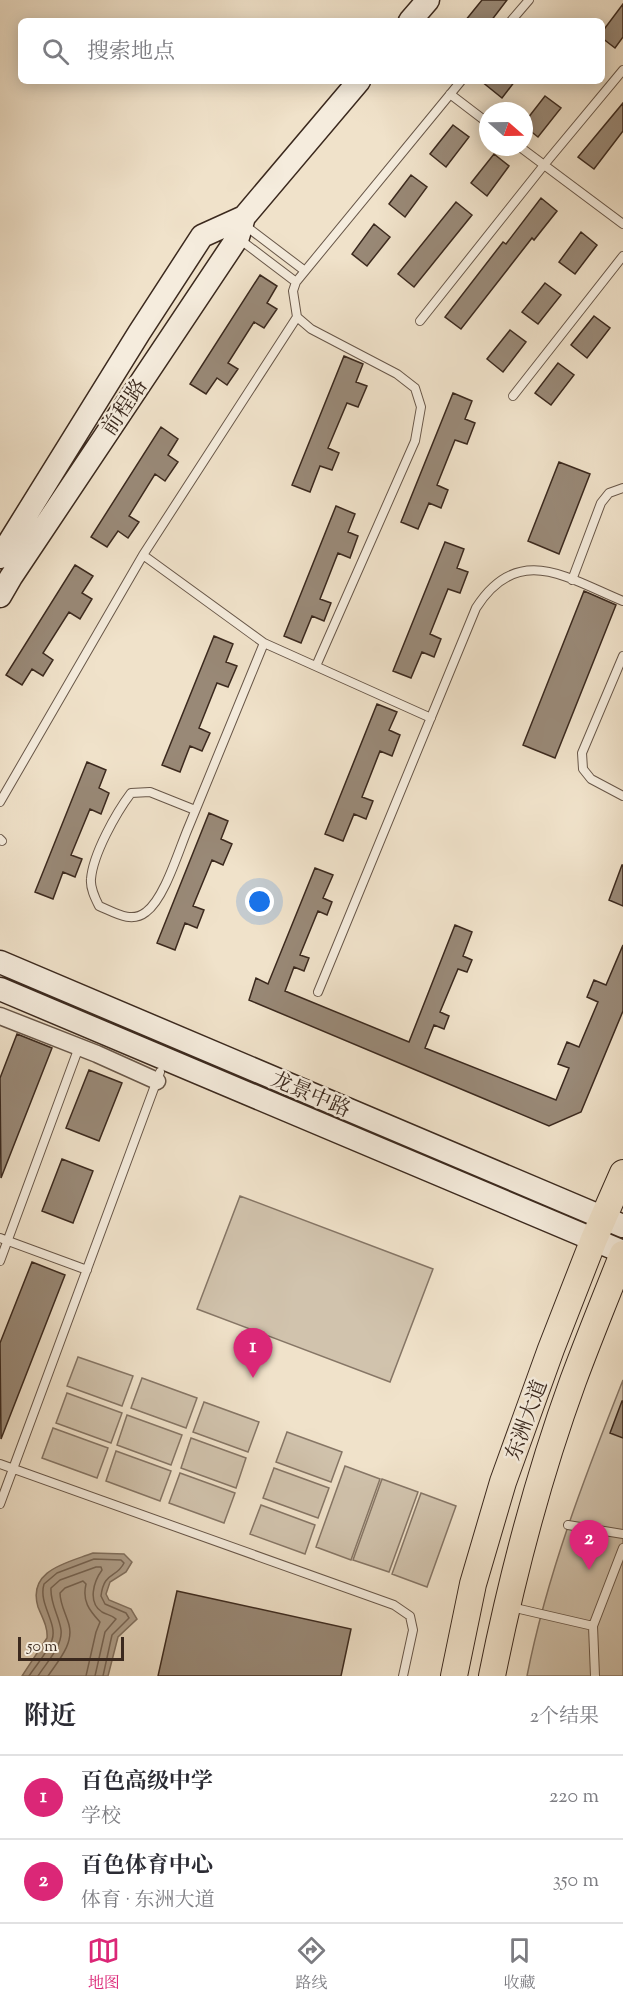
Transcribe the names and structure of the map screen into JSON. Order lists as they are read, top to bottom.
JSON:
{
  "streets": {
    "main road": ["东洲大道"],
    "street": ["前程路", "龙景中路"]
  },
  "crossings": [
    ["龙景中路", "东洲大道"]
  ],
  "scale_bar": "50 m",
  "north": "right",
  "page": {
    "search": "搜索地点",
    "pins": ["1", "2"],
    "scale": "50 m",
    "heading": ["附近", "2个结果"],
    "list": [
      {
        "mark": "1",
        "name": "百色高级中学",
        "note": "学校",
        "value": "220 m"
      },
      {
        "mark": "2",
        "name": "百色体育中心",
        "note": "体育 · 东洲大道",
        "value": "350 m"
      }
    ],
    "nav": ["地图", "路线", "收藏"]
  }
}
